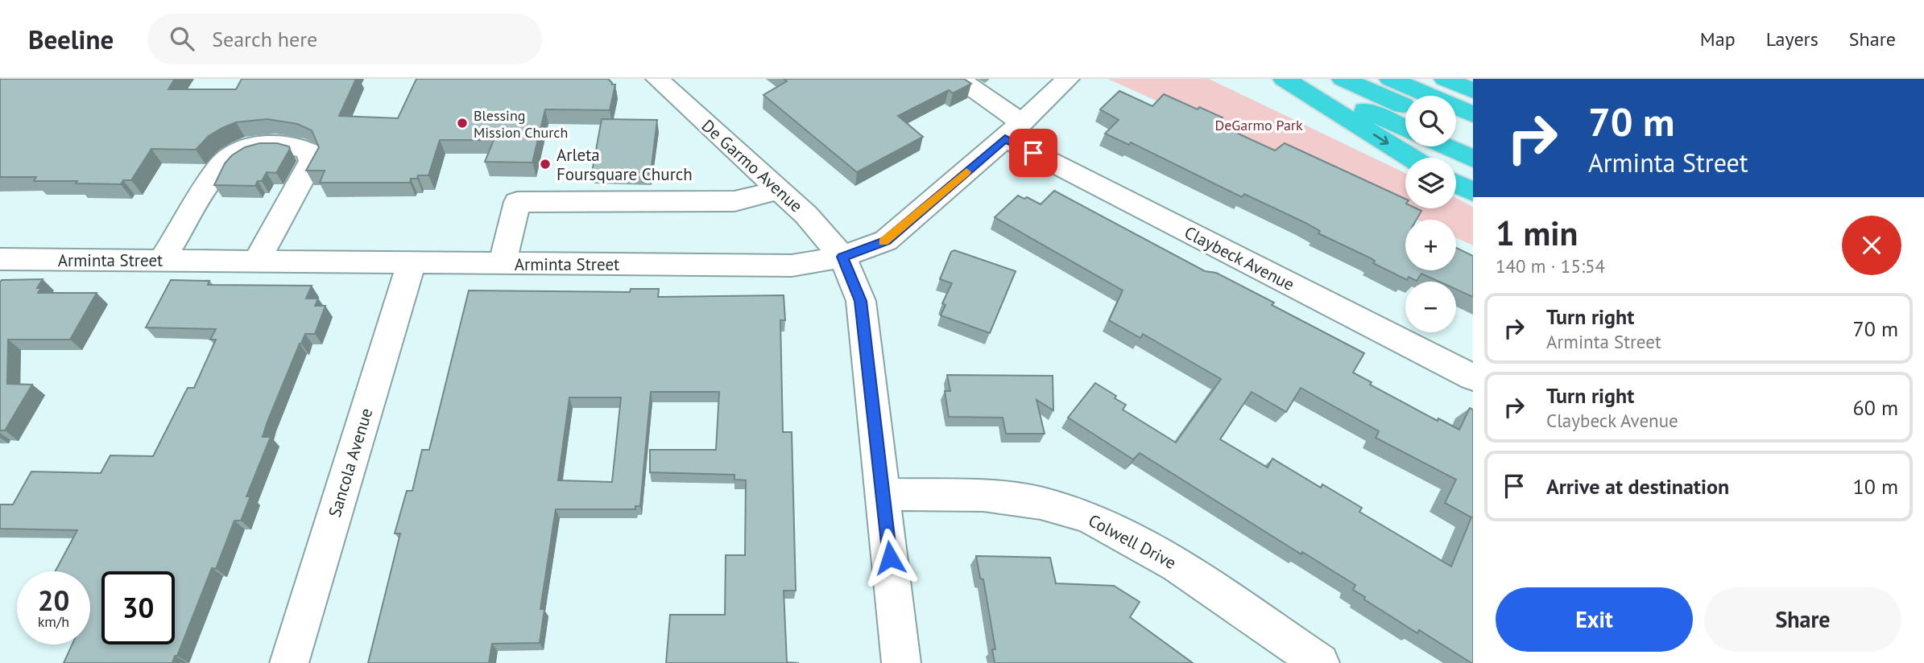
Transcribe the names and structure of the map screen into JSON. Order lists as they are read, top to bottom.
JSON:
{
  "streets": {
    "street": [
      "De Garmo Avenue",
      "Claybeck Avenue",
      "Arminta Street",
      "Sancola Avenue",
      "Colwell Drive"
    ]
  },
  "crossings": [
    ["De Garmo Avenue", "Arminta Street"],
    ["De Garmo Avenue", "Colwell Drive"],
    ["Claybeck Avenue", "Arminta Street"],
    ["Arminta Street", "Sancola Avenue"]
  ],
  "parks": ["DeGarmo Park"],
  "places": ["Blessing Mission Church", "Arleta Foursquare Church"],
  "page": {
    "header": "Beeline",
    "search": "Search here",
    "nav": ["Map", "Layers", "Share"],
    "turn": ["70 m", "Arminta Street"],
    "map_buttons": ["+", "−"],
    "heading": ["1 min", "140 m · 15:54"],
    "list": [
      {
        "name": "Turn right",
        "note": "Arminta Street",
        "value": "70 m"
      },
      {
        "name": "Turn right",
        "note": "Claybeck Avenue",
        "value": "60 m"
      },
      {
        "name": "Arrive at destination",
        "value": "10 m"
      }
    ],
    "speed": "20 km/h",
    "limit": "30",
    "buttons": ["Exit", "Share"]
  }
}
